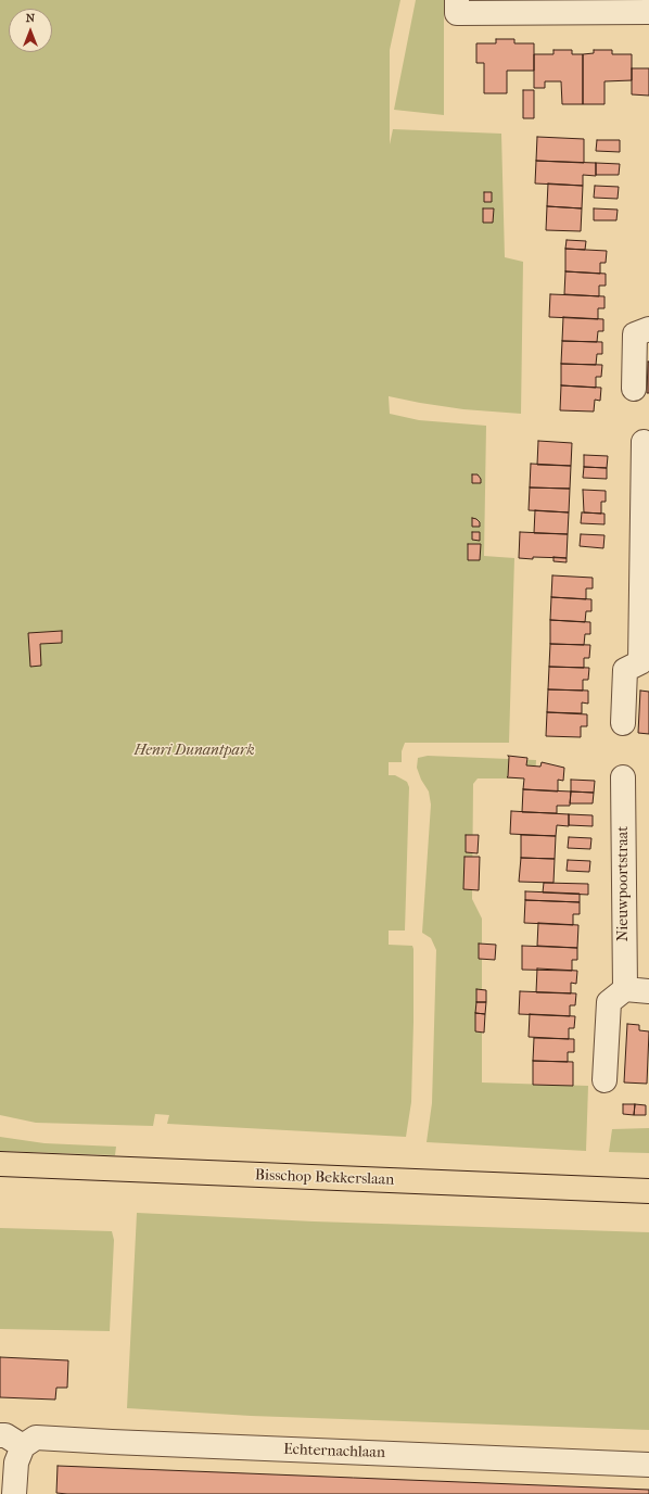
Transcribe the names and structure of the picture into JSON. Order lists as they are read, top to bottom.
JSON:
{
  "streets": {
    "main road": ["Bisschop Bekkerslaan"],
    "street": ["Nieuwpoortstraat", "Echternachlaan"]
  },
  "parks": ["Henri Dunantpark"],
  "north": "top"
}
